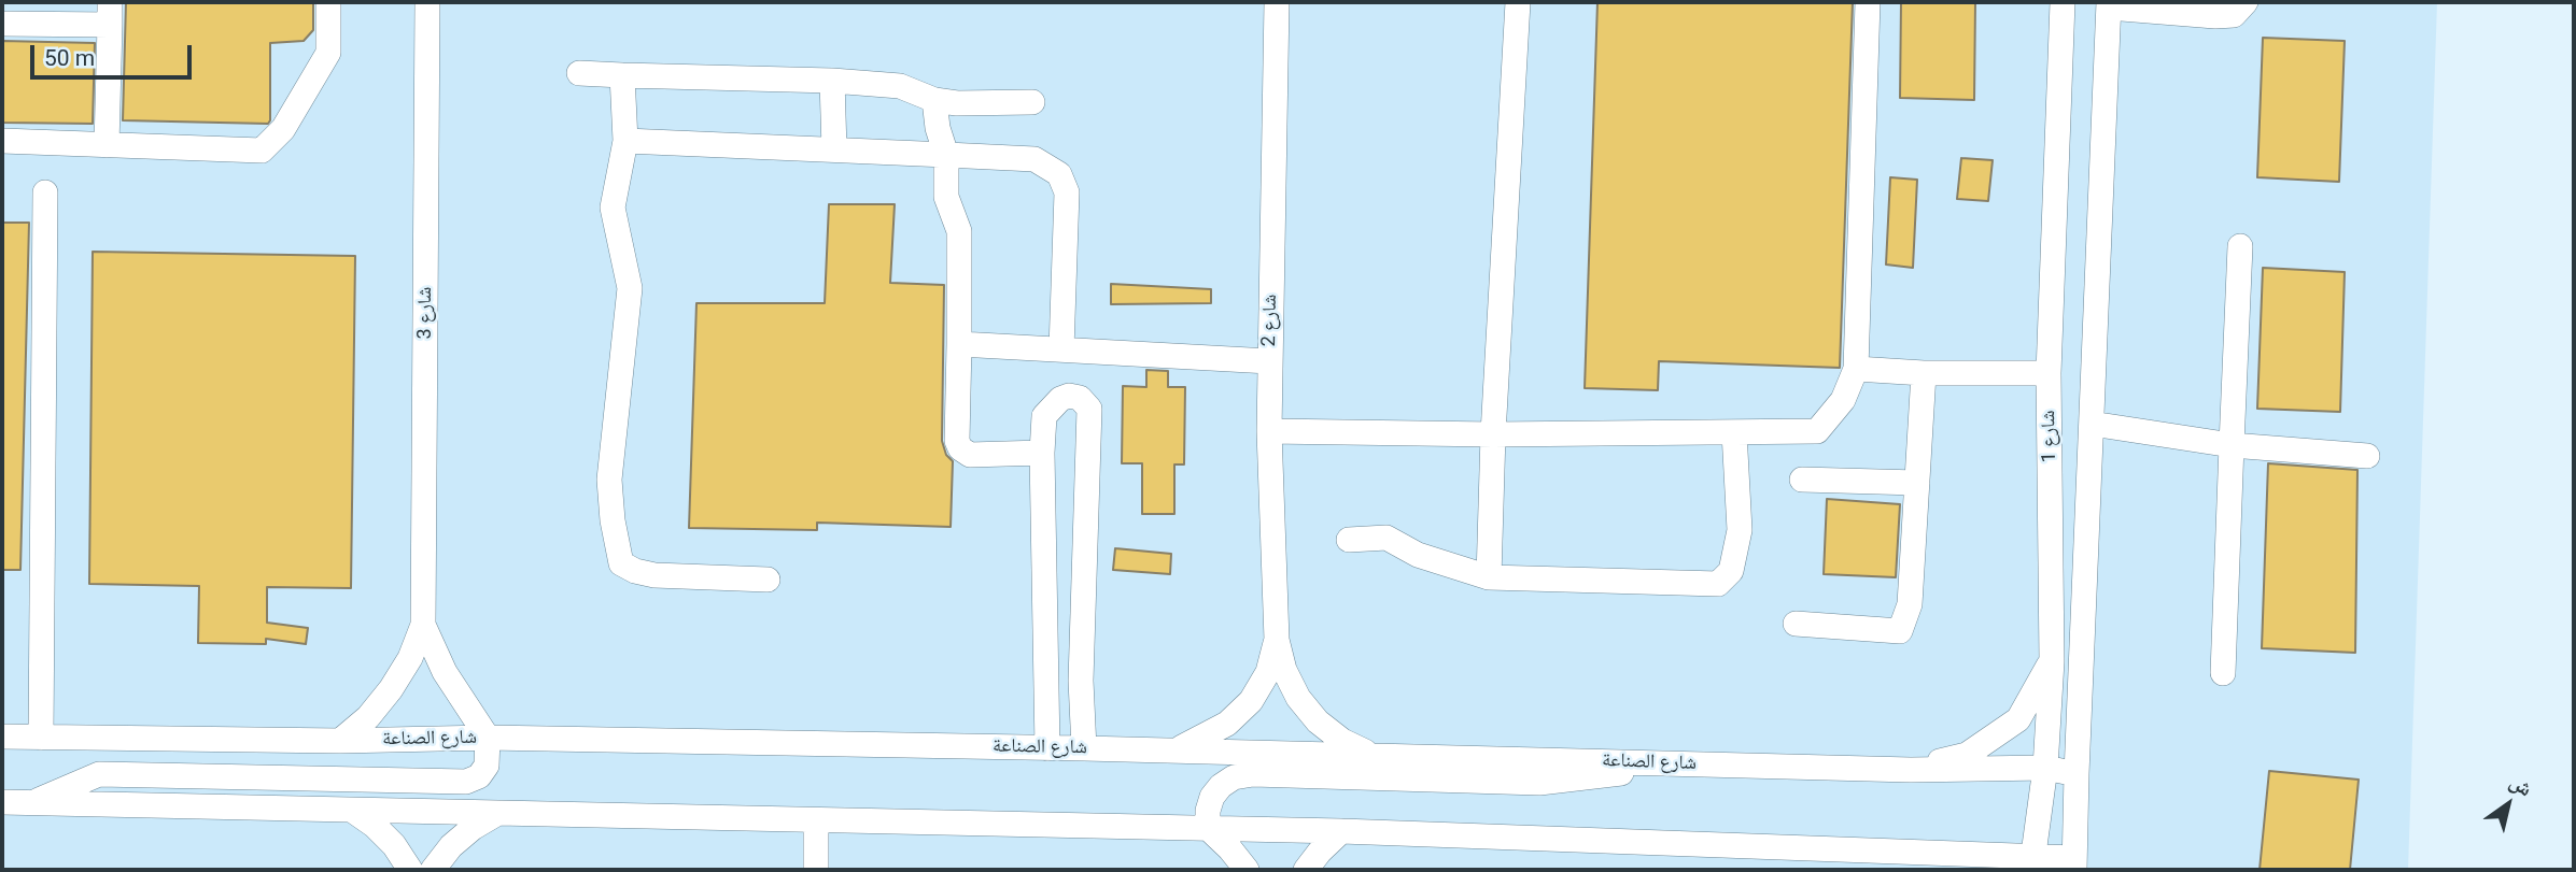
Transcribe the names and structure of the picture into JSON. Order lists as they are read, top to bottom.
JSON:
{
  "streets": {
    "street": [
      "شارع 3",
      "شارع 2",
      "شارع 1",
      "شارع الصناعة"
    ]
  },
  "crossings": [
    ["شارع 3", "شارع الصناعة"],
    ["شارع 2", "شارع الصناعة"],
    ["شارع 1", "شارع الصناعة"]
  ],
  "scale_bar": "50 m",
  "north": "top right"
}
